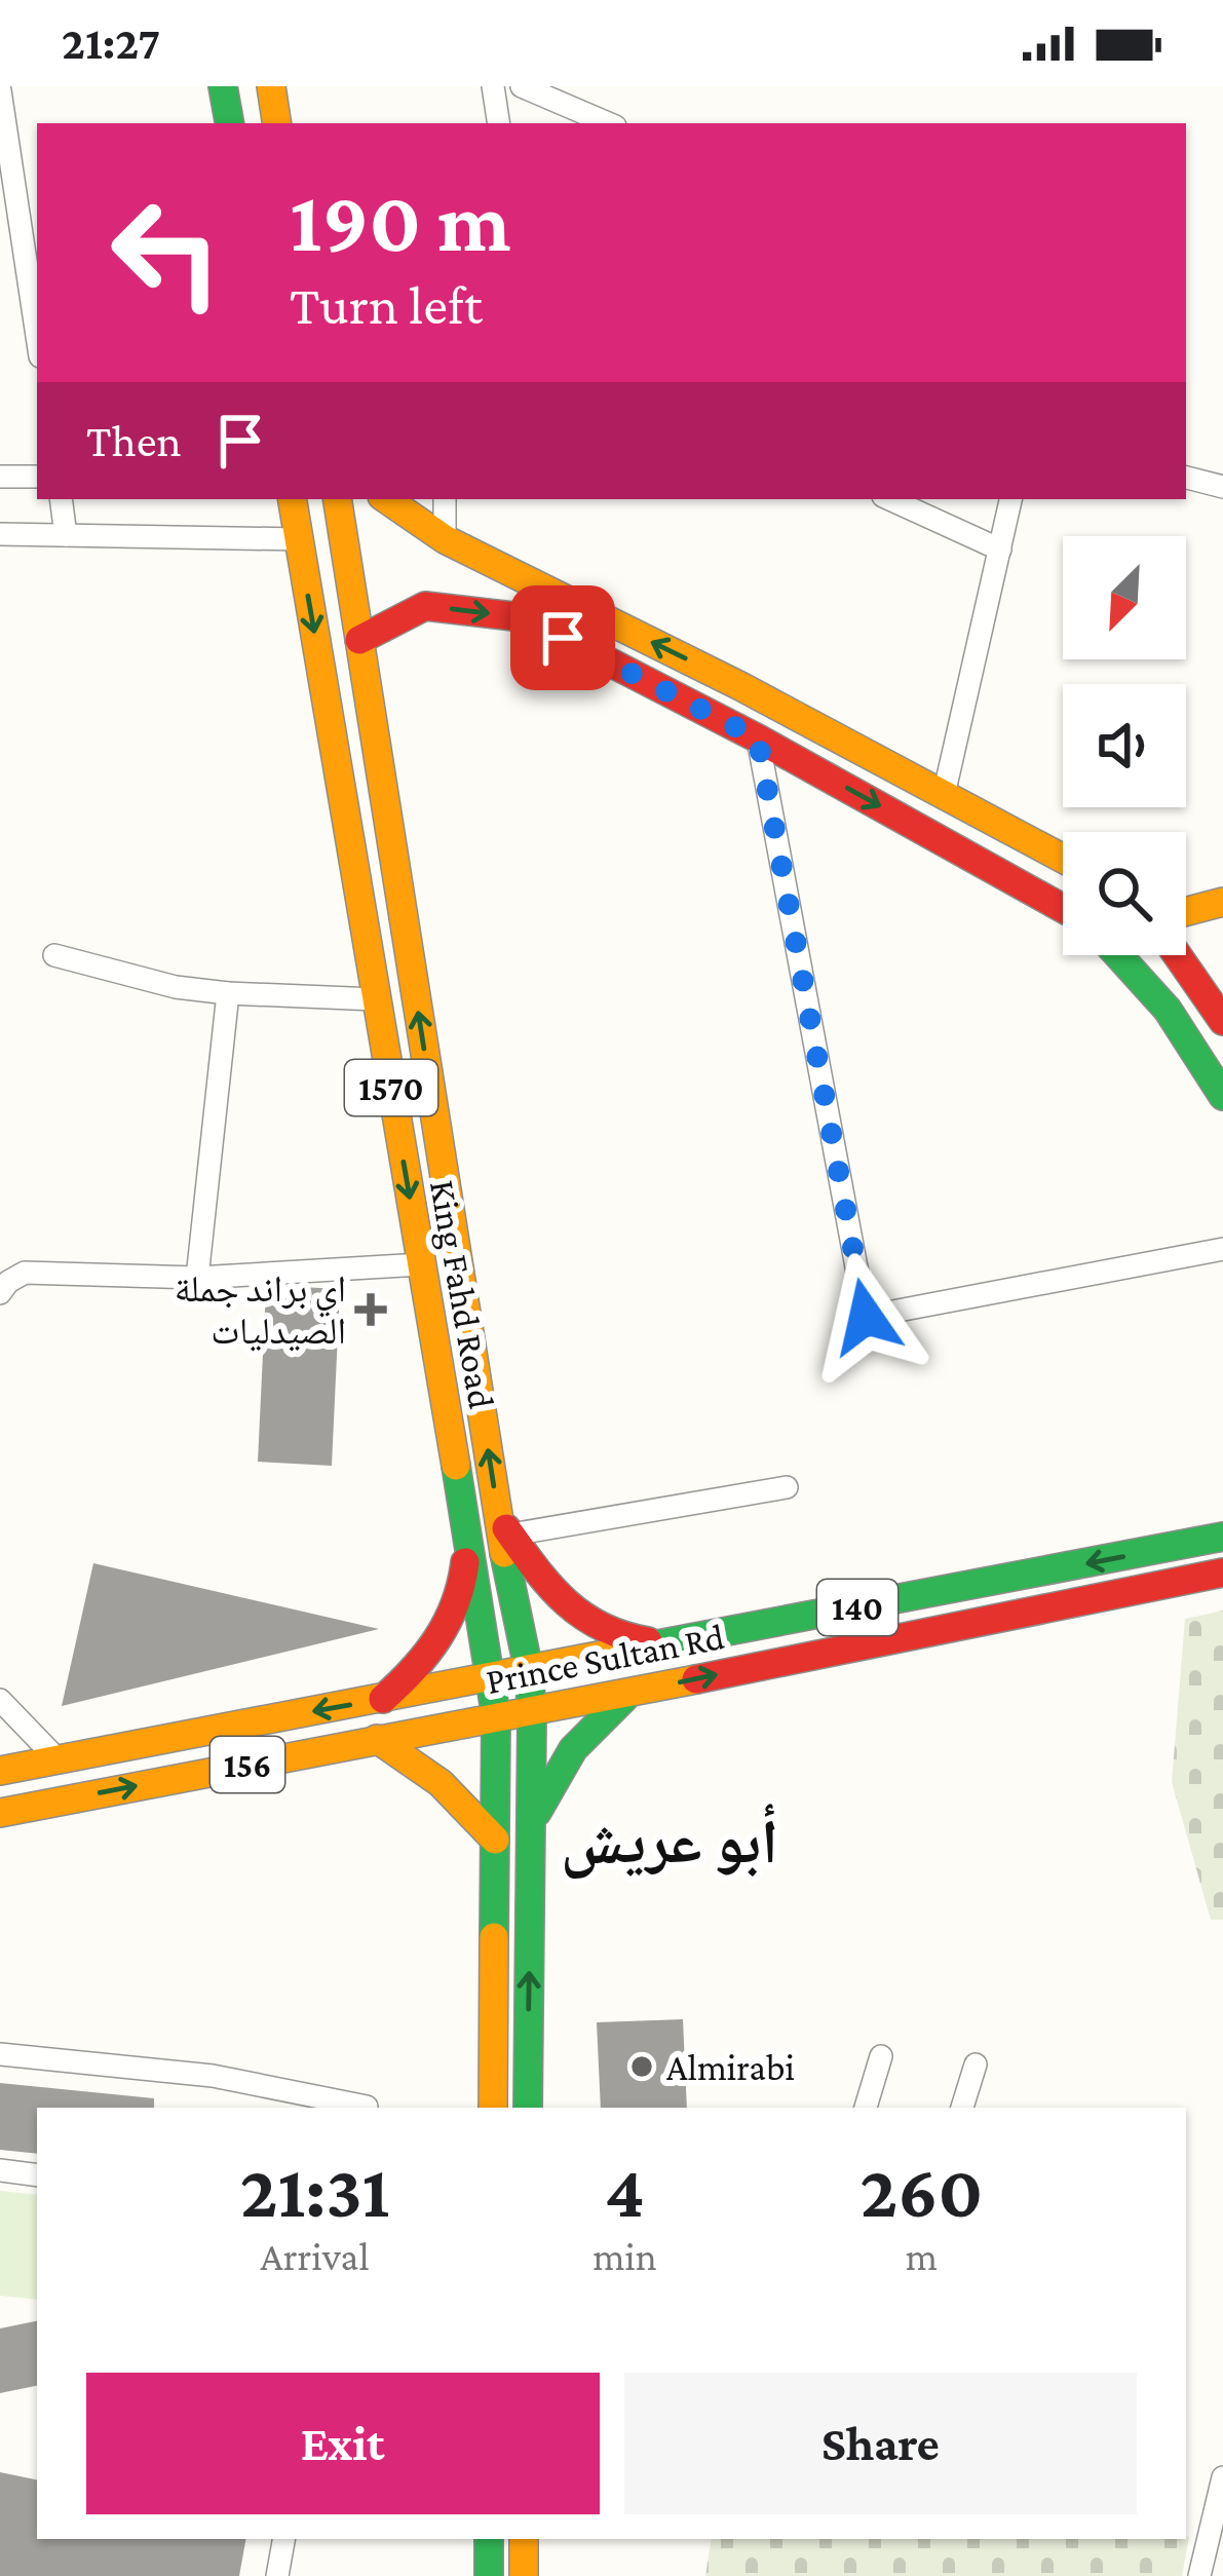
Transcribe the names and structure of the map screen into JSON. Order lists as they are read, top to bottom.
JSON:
{
  "streets": {
    "main road": [
      "1570",
      "King Fahd Road",
      "140",
      "Prince Sultan Rd",
      "156"
    ]
  },
  "crossings": [
    ["King Fahd Road", "Prince Sultan Rd"]
  ],
  "districts": ["أبو عريش"],
  "places": {
    "health": ["اي براند جملة الصيدليات"],
    "other": ["Almirabi"]
  },
  "north": "bottom left",
  "page": {
    "status": "21:27",
    "turn": ["190 m", "Turn left"],
    "then": "Then",
    "eta": [
      "21:31",
      "Arrival",
      "4",
      "min",
      "260",
      "m"
    ],
    "buttons": ["Exit", "Share"]
  }
}
